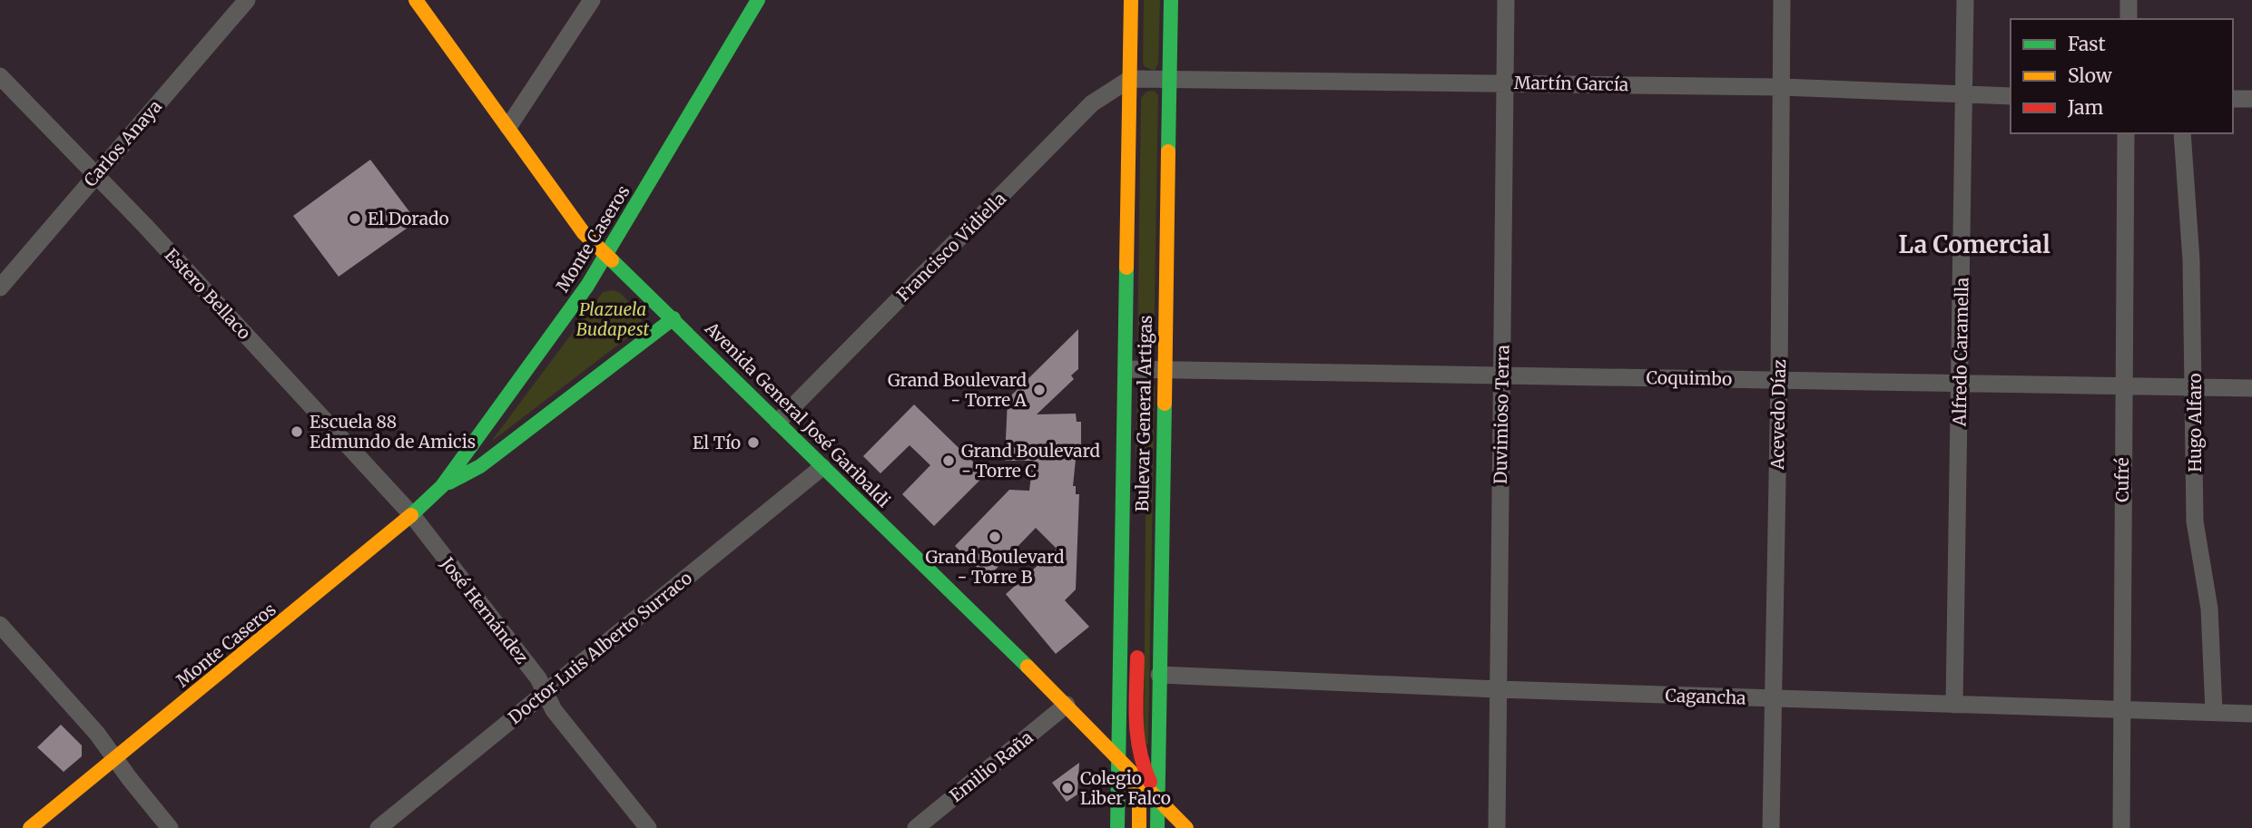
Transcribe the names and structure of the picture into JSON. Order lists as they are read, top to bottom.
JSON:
{
  "streets": {
    "street": [
      "Martín García",
      "Carlos Anaya",
      "Monte Caseros",
      "Francisco Vidiella",
      "Estero Bellaco",
      "Alfredo Caramella",
      "Coquimbo",
      "Bulevar General Artigas",
      "Avenida General José Garibaldi",
      "Duvimioso Terra",
      "Acevedo Díaz",
      "Hugo Alfaro",
      "Cufré",
      "José Hernández",
      "Doctor Luis Alberto Surraco",
      "Cagancha",
      "Emilio Raña"
    ]
  },
  "crossings": [
    ["Martín García", "Francisco Vidiella"],
    ["Martín García", "Alfredo Caramella"],
    ["Martín García", "Bulevar General Artigas"],
    ["Martín García", "Duvimioso Terra"],
    ["Martín García", "Acevedo Díaz"],
    ["Carlos Anaya", "Estero Bellaco"],
    ["Monte Caseros", "Estero Bellaco"],
    ["Monte Caseros", "Avenida General José Garibaldi"],
    ["Monte Caseros", "José Hernández"],
    ["Francisco Vidiella", "Bulevar General Artigas"],
    ["Francisco Vidiella", "Avenida General José Garibaldi"],
    ["Estero Bellaco", "José Hernández"],
    ["Alfredo Caramella", "Coquimbo"],
    ["Alfredo Caramella", "Cagancha"],
    ["Coquimbo", "Bulevar General Artigas"],
    ["Coquimbo", "Duvimioso Terra"],
    ["Coquimbo", "Acevedo Díaz"],
    ["Coquimbo", "Hugo Alfaro"],
    ["Coquimbo", "Cufré"],
    ["Bulevar General Artigas", "Avenida General José Garibaldi"],
    ["Bulevar General Artigas", "Cagancha"],
    ["Avenida General José Garibaldi", "Doctor Luis Alberto Surraco"],
    ["Avenida General José Garibaldi", "Emilio Raña"],
    ["Duvimioso Terra", "Cagancha"],
    ["Acevedo Díaz", "Cagancha"],
    ["Hugo Alfaro", "Cagancha"],
    ["Cufré", "Cagancha"],
    ["José Hernández", "Doctor Luis Alberto Surraco"]
  ],
  "districts": ["La Comercial"],
  "parks": ["Plazuela Budapest"],
  "places": [
    "El Dorado",
    "Grand Boulevard - Torre A",
    "Escuela 88 Edmundo de Amicis",
    "El Tío",
    "Grand Boulevard - Torre C",
    "Grand Boulevard - Torre B",
    "Colegio Liber Falco"
  ],
  "legend": ["Fast", "Slow", "Jam"]
}
